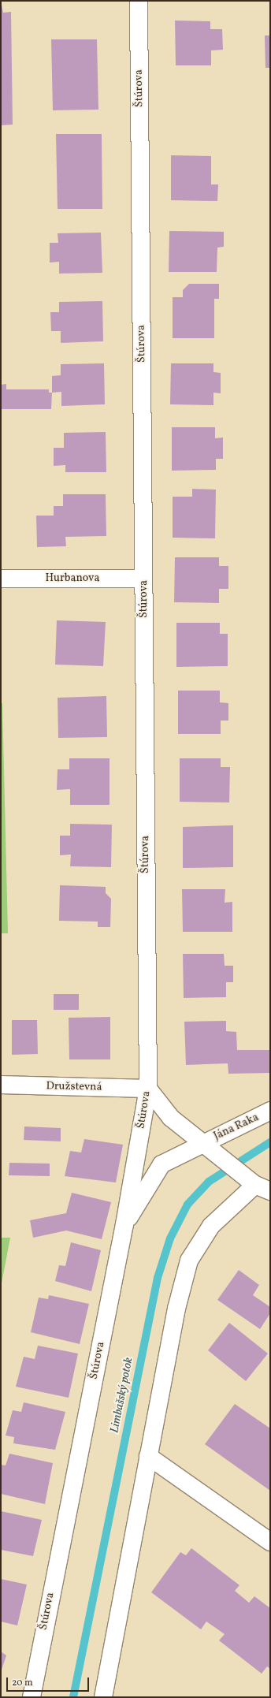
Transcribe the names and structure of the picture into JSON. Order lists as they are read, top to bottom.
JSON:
{
  "streets": {
    "street": [
      "Štúrova",
      "Hurbanova",
      "Družstevná",
      "Jána Raka"
    ]
  },
  "crossings": [
    ["Štúrova", "Hurbanova"],
    ["Štúrova", "Družstevná"],
    ["Štúrova", "Jána Raka"]
  ],
  "water": ["Limbašský potok"],
  "scale_bar": "20 m"
}
